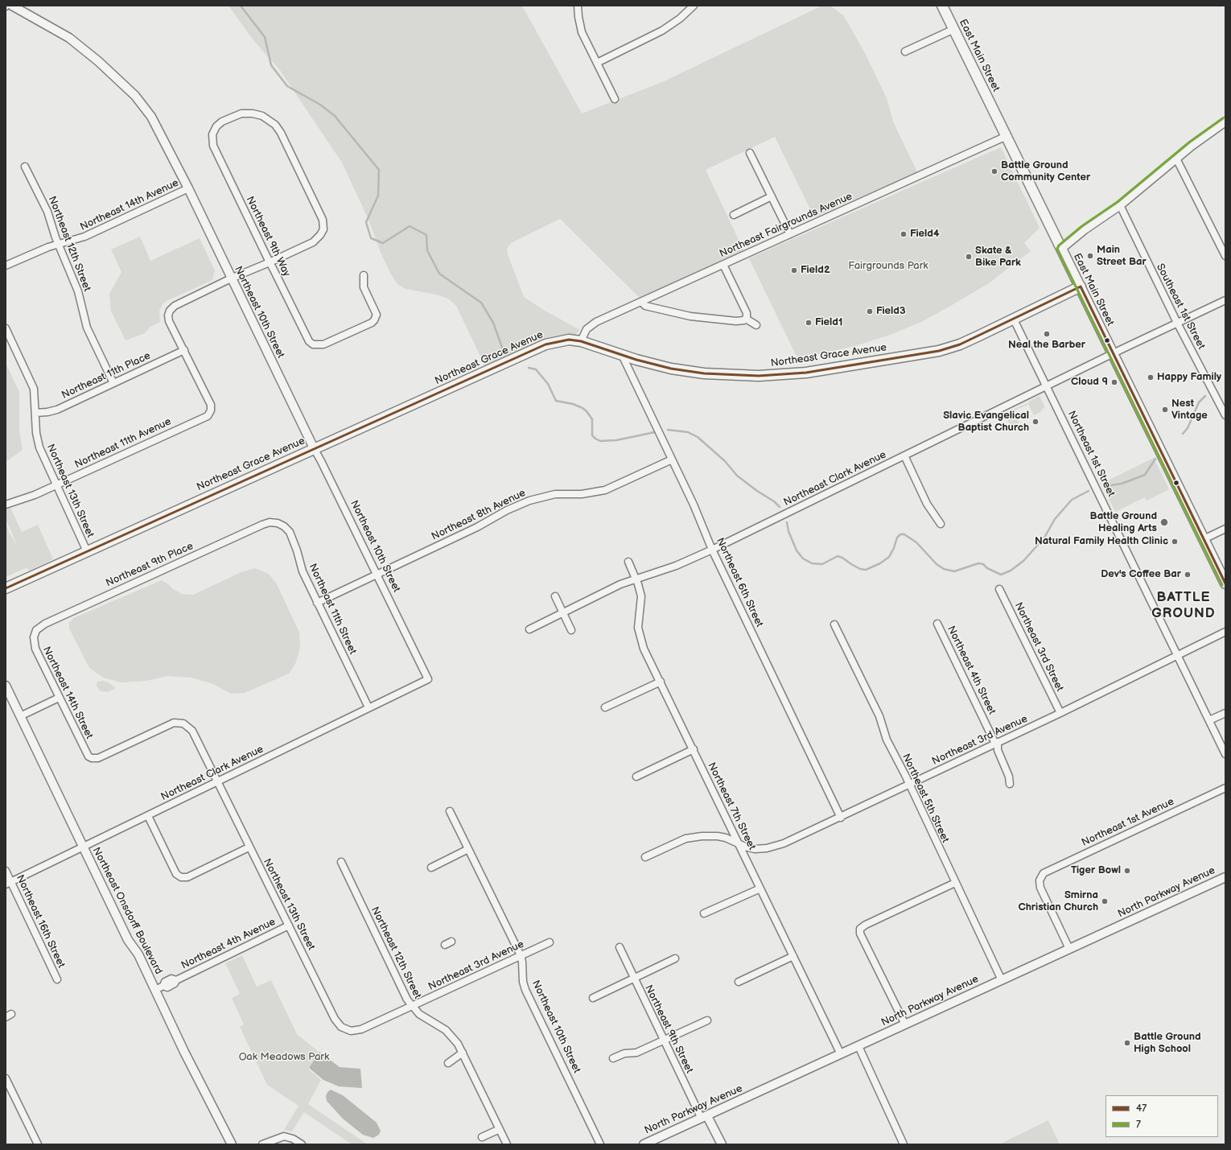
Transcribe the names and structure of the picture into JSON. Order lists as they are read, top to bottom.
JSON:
{
  "streets": {
    "main road": ["East Main Street", "Northeast Grace Avenue"],
    "street": [
      "Northeast 14th Avenue",
      "Northeast Fairgrounds Avenue",
      "Northeast 9th Way",
      "Northeast 12th Street",
      "Southeast 1st Street",
      "Northeast 10th Street",
      "Northeast 11th Place",
      "Northeast 11th Avenue",
      "Northeast 1st Street",
      "Northeast Clark Avenue",
      "Northeast 13th Street",
      "Northeast 8th Avenue",
      "Northeast 9th Place",
      "Northeast 6th Street",
      "Northeast 11th Street",
      "Northeast 3rd Street",
      "Northeast 4th Street",
      "Northeast 14th Street",
      "Northeast 3rd Avenue",
      "Northeast 5th Street",
      "Northeast 7th Street",
      "Northeast 1st Avenue",
      "North Parkway Avenue",
      "Northeast Onsdorff Boulevard",
      "Northeast 16th Street",
      "Northeast 4th Avenue",
      "Northeast 9th Street"
    ]
  },
  "crossings": [
    ["East Main Street", "Northeast Fairgrounds Avenue"],
    ["East Main Street", "Northeast Grace Avenue"],
    ["East Main Street", "Northeast Clark Avenue"],
    ["Northeast 14th Avenue", "Northeast 12th Street"],
    ["Northeast 14th Avenue", "Northeast 10th Street"],
    ["Northeast Fairgrounds Avenue", "Northeast Grace Avenue"],
    ["Northeast 12th Street", "Northeast 11th Place"],
    ["Northeast 12th Street", "Northeast 13th Street"],
    ["Northeast 12th Street", "Northeast 3rd Avenue"],
    ["Southeast 1st Street", "Northeast Clark Avenue"],
    ["Northeast 10th Street", "Northeast Grace Avenue"],
    ["Northeast 10th Street", "Northeast Clark Avenue"],
    ["Northeast 10th Street", "Northeast 8th Avenue"],
    ["Northeast 10th Street", "Northeast 3rd Avenue"],
    ["Northeast Grace Avenue", "Northeast 1st Street"],
    ["Northeast Grace Avenue", "Northeast 13th Street"],
    ["Northeast Grace Avenue", "Northeast 6th Street"],
    ["Northeast 11th Place", "Northeast 11th Avenue"],
    ["Northeast 11th Place", "Northeast 13th Street"],
    ["Northeast 11th Avenue", "Northeast 13th Street"],
    ["Northeast 1st Street", "Northeast Clark Avenue"],
    ["Northeast 1st Street", "Northeast 3rd Avenue"],
    ["Northeast Clark Avenue", "Northeast 13th Street"],
    ["Northeast Clark Avenue", "Northeast 6th Street"],
    ["Northeast Clark Avenue", "Northeast 11th Street"],
    ["Northeast Clark Avenue", "Northeast 7th Street"],
    ["Northeast Clark Avenue", "Northeast Onsdorff Boulevard"],
    ["Northeast Clark Avenue", "Northeast 16th Street"],
    ["Northeast 13th Street", "Northeast 14th Street"],
    ["Northeast 13th Street", "Northeast 3rd Avenue"],
    ["Northeast 13th Street", "Northeast 4th Avenue"],
    ["Northeast 8th Avenue", "Northeast 6th Street"],
    ["Northeast 8th Avenue", "Northeast 11th Street"],
    ["Northeast 9th Place", "Northeast 11th Street"],
    ["Northeast 9th Place", "Northeast 14th Street"],
    ["Northeast 6th Street", "Northeast 3rd Avenue"],
    ["Northeast 3rd Street", "Northeast 3rd Avenue"],
    ["Northeast 4th Street", "Northeast 3rd Avenue"],
    ["Northeast 3rd Avenue", "Northeast 5th Street"],
    ["Northeast 3rd Avenue", "Northeast 7th Street"],
    ["Northeast 5th Street", "North Parkway Avenue"],
    ["Northeast 7th Street", "North Parkway Avenue"],
    ["Northeast 1st Avenue", "North Parkway Avenue"],
    ["North Parkway Avenue", "Northeast 9th Street"],
    ["Northeast Onsdorff Boulevard", "Northeast 4th Avenue"]
  ],
  "districts": ["BATTLE GROUND"],
  "parks": ["Fairgrounds Park", "Oak Meadows Park"],
  "places": [
    "Battle Ground Community Center",
    "Field4",
    "Main Street Bar",
    "Skate & Bike Park",
    "Field2",
    "Field3",
    "Field1",
    "Neal the Barber",
    "Happy Family",
    "Cloud 9",
    "Nest Vintage",
    "Slavic Evangelical Baptist Church",
    "Battle Ground Healing Arts",
    "Natural Family Health Clinic",
    "Dev's Coffee Bar",
    "Tiger Bowl",
    "Smirna Christian Church",
    "Battle Ground High School"
  ],
  "lines": ["transit line 7", "transit line 47"],
  "legend": ["47", "7"]
}
